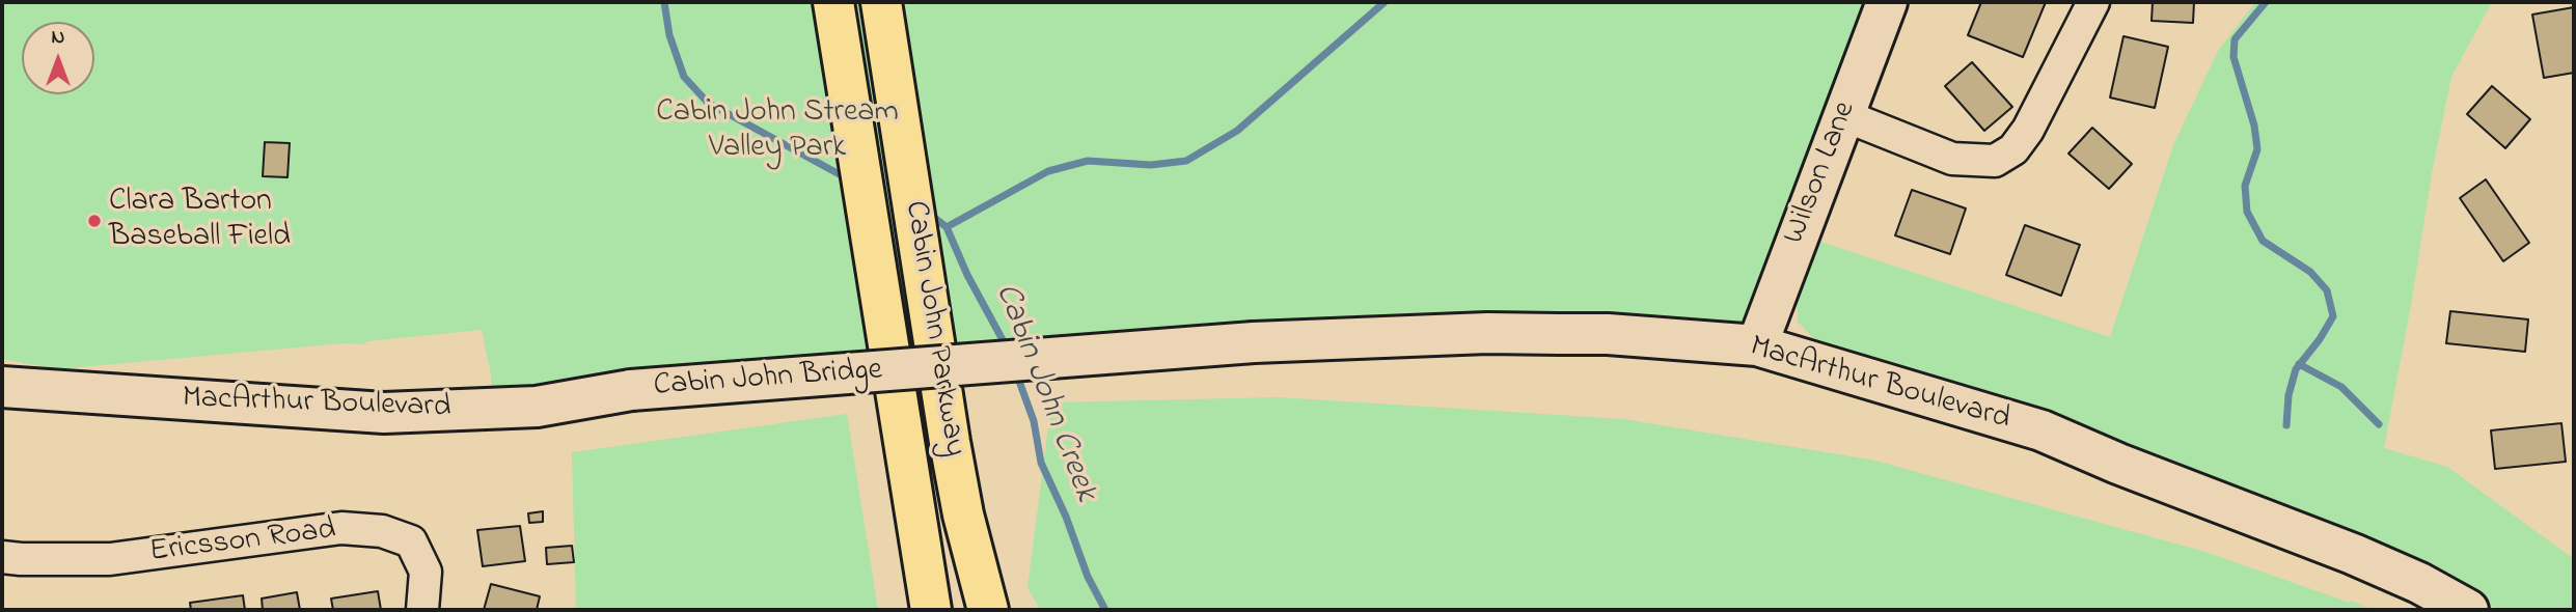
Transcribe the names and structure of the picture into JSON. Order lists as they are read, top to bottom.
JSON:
{
  "streets": {
    "highway": ["Cabin John Parkway"],
    "main road": ["Wilson Lane", "Cabin John Bridge", "MacArthur Boulevard"],
    "street": ["Ericsson Road"]
  },
  "crossings": [
    ["Wilson Lane", "MacArthur Boulevard"],
    ["Cabin John Bridge", "MacArthur Boulevard"]
  ],
  "water": ["Cabin John Creek"],
  "parks": ["Cabin John Stream Valley Park"],
  "places": ["Clara Barton Baseball Field"],
  "north": "top"
}
